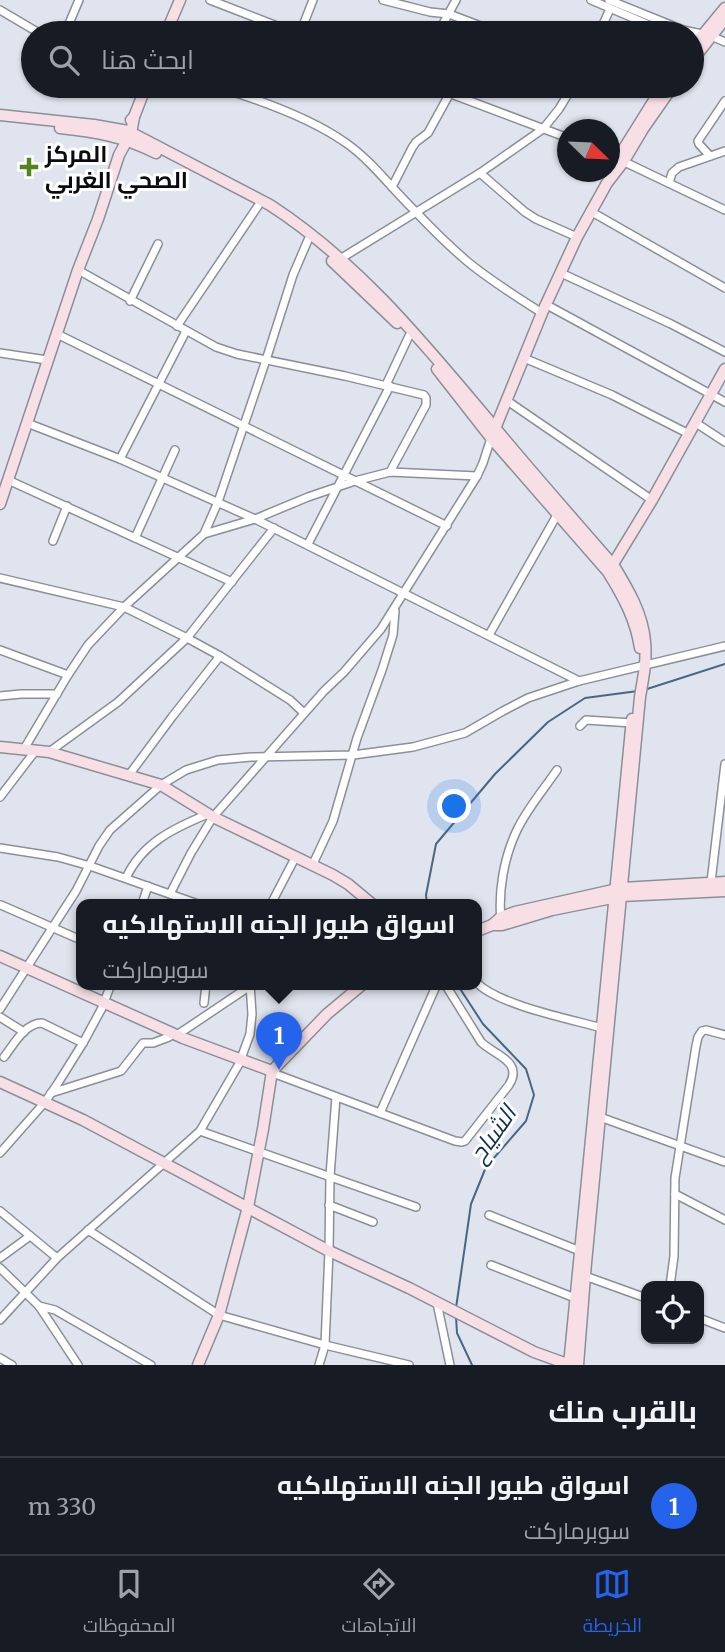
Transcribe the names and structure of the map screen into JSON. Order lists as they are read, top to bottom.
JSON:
{
  "water": ["الشياح"],
  "places": {
    "health": ["المركز الصحي الغربي"]
  },
  "north": "bottom right",
  "page": {
    "search": "ابحث هنا",
    "popup": ["اسواق طيور الجنه الاستهلاكيه", "سوبرماركت"],
    "pins": "1",
    "heading": "بالقرب منك",
    "list": [
      {
        "mark": "1",
        "name": "اسواق طيور الجنه الاستهلاكيه",
        "note": "سوبرماركت",
        "value": "330 m"
      }
    ],
    "nav": ["الخريطة", "الاتجاهات", "المحفوظات"]
  }
}
